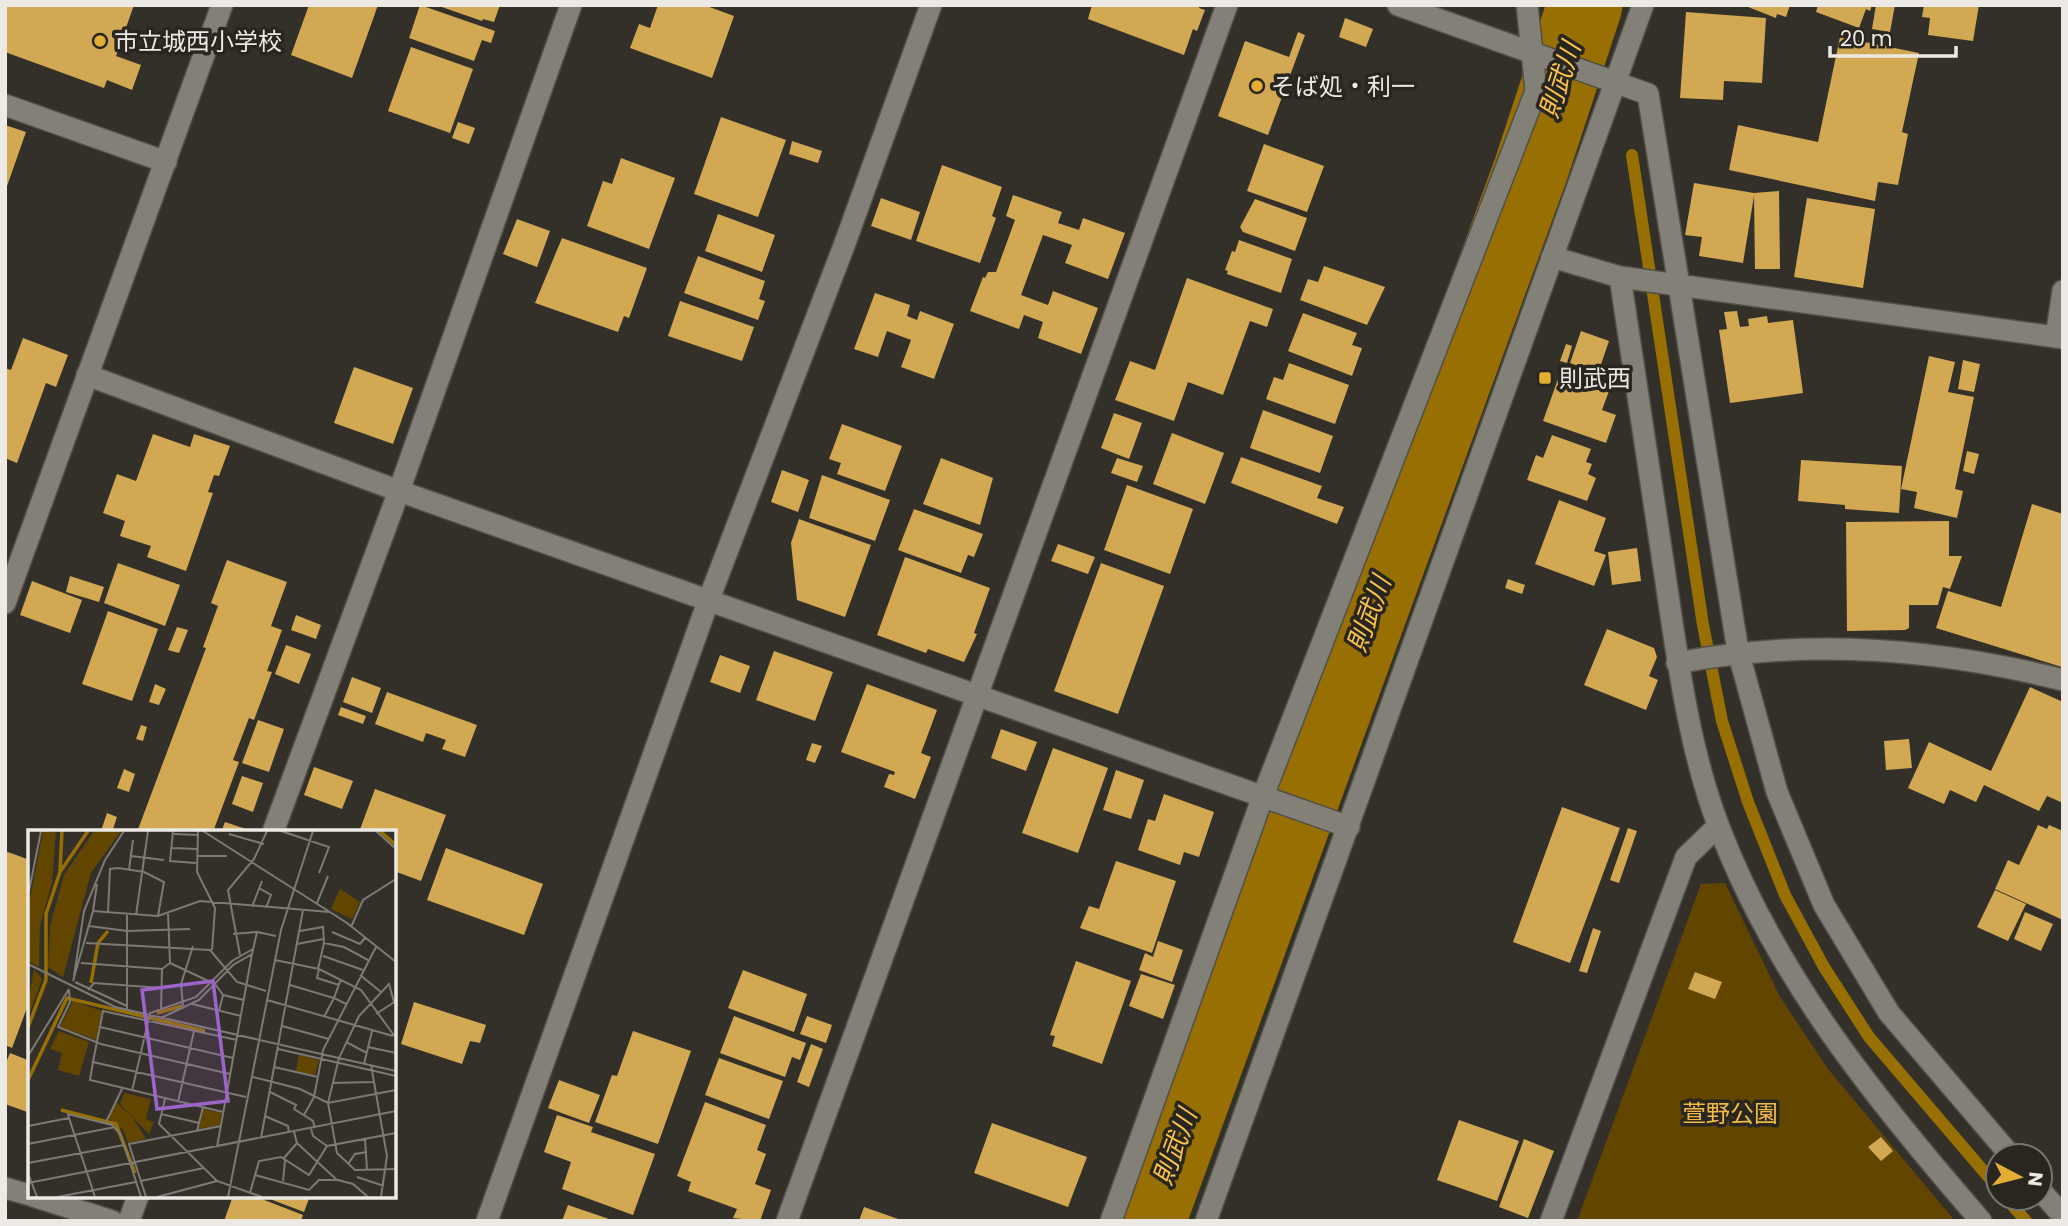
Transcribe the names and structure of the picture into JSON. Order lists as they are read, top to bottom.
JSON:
{
  "water": ["則武川"],
  "parks": ["萱野公園"],
  "places": {
    "other": ["市立城西小学校", "そば処・利一"],
    "transit": ["則武西"]
  },
  "scale_bar": "20 m",
  "north": "right"
}
